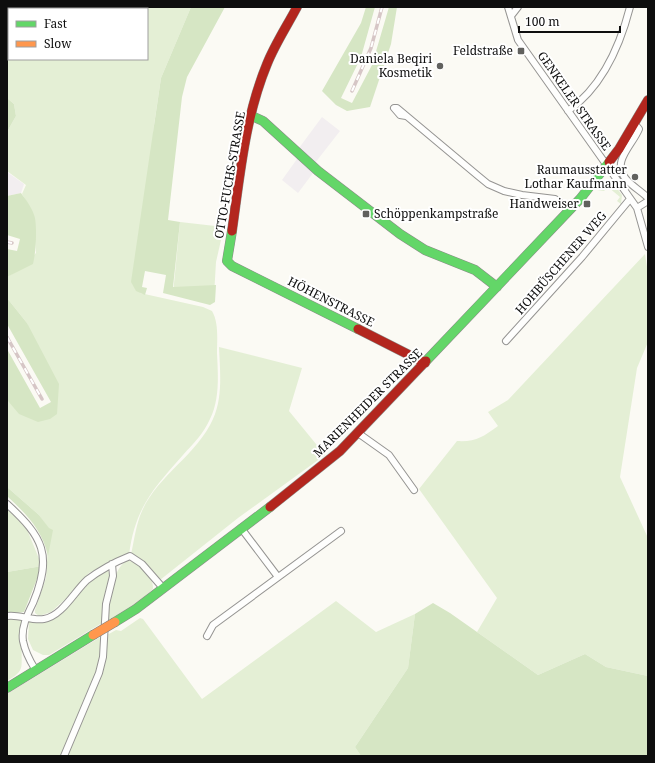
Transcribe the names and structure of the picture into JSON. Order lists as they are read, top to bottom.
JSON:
{
  "streets": {
    "main road": ["OTTO-FUCHS-STRASSE", "HÖHENSTRASSE", "MARIENHEIDER STRASSE"],
    "street": ["GENKELER STRASSE", "HOHBÜSCHENER WEG"]
  },
  "crossings": [
    ["GENKELER STRASSE", "HOHBÜSCHENER WEG"],
    ["GENKELER STRASSE", "MARIENHEIDER STRASSE"],
    ["OTTO-FUCHS-STRASSE", "HÖHENSTRASSE"],
    ["HÖHENSTRASSE", "MARIENHEIDER STRASSE"]
  ],
  "places": {
    "transit": ["Feldstraße", "Handweiser", "Schöppenkampstraße"],
    "other": ["Daniela Beqiri Kosmetik", "Raumausstatter Lothar Kaufmann"]
  },
  "legend": ["Fast", "Slow"],
  "scale_bar": "100 m"
}
